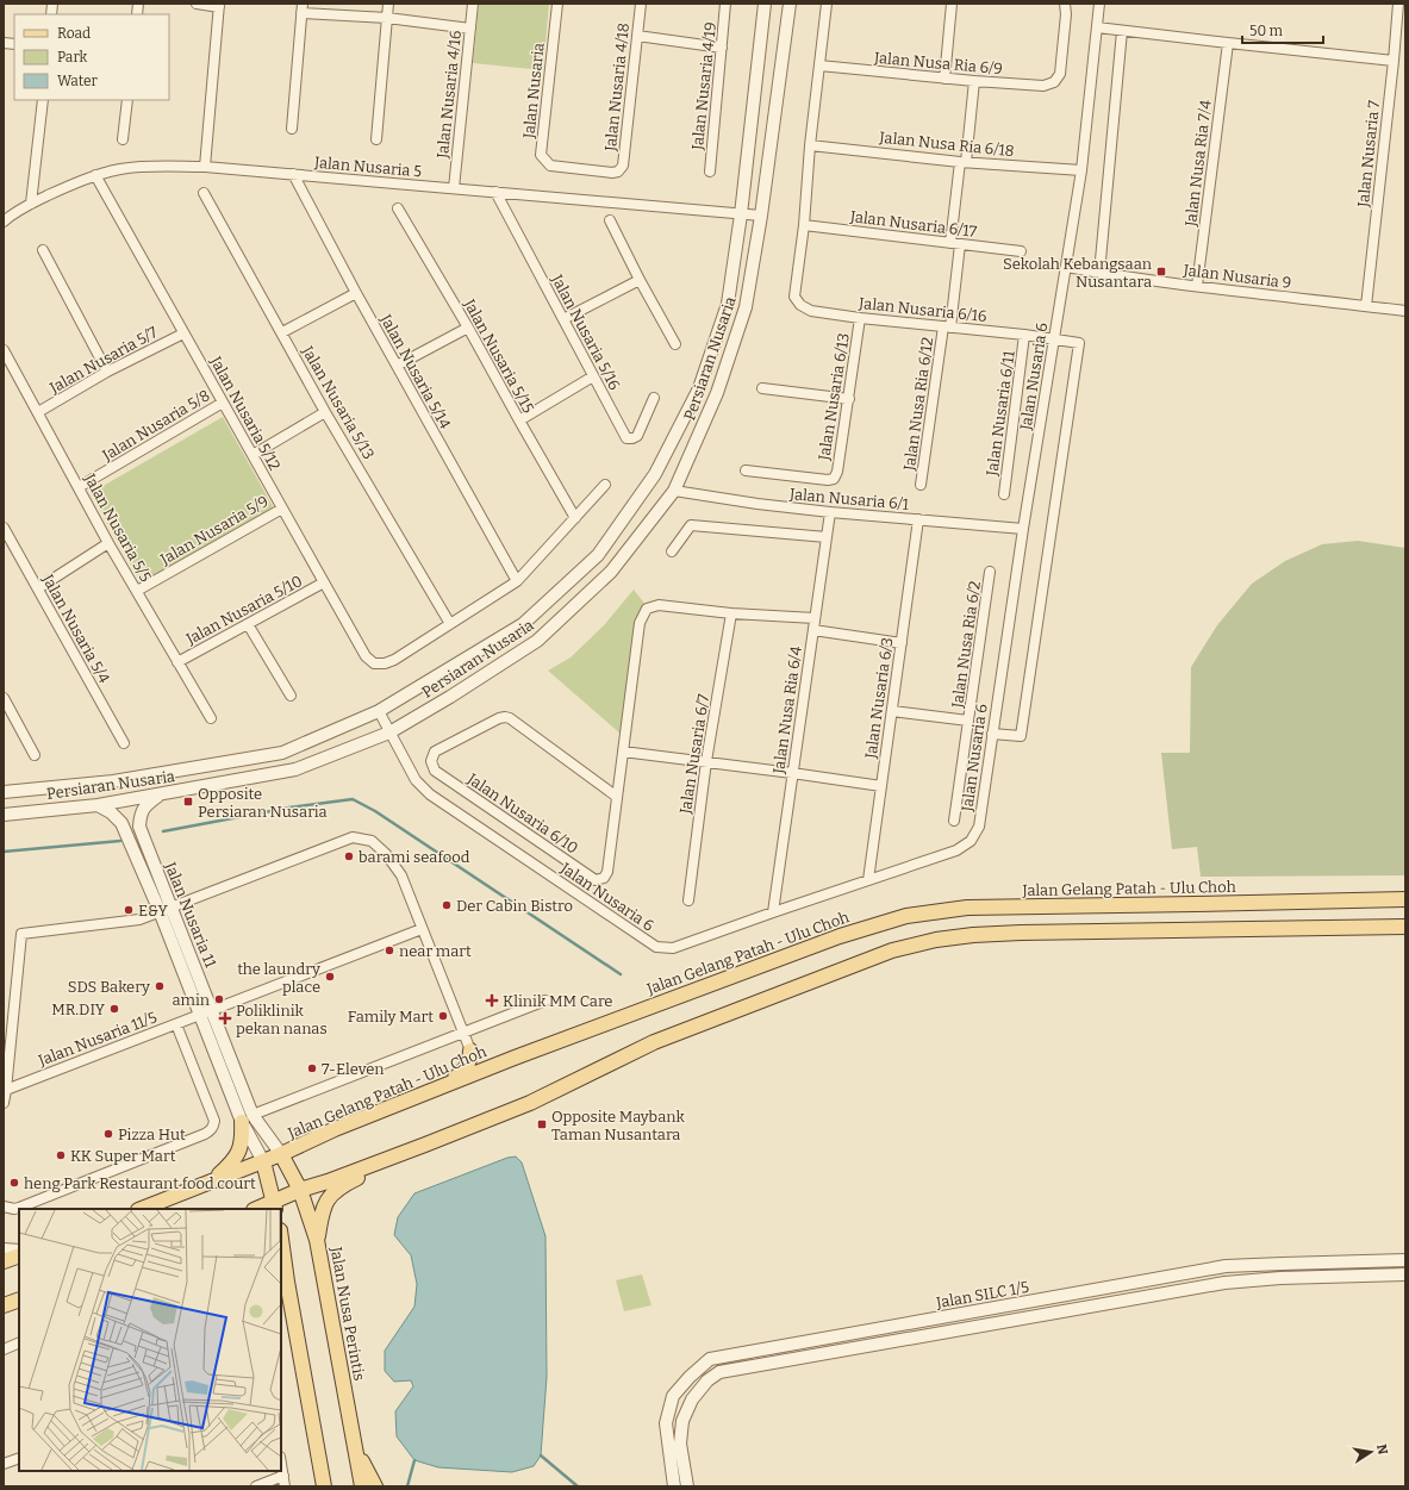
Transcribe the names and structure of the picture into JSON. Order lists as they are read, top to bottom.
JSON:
{
  "streets": {
    "main road": ["Jalan Gelang Patah - Ulu Choh", "Jalan Nusa Perintis"],
    "street": [
      "Jalan Nusa Ria 6/9",
      "Jalan Nusaria 4/19",
      "Jalan Nusaria 4/18",
      "Jalan Nusaria",
      "Jalan Nusaria 4/16",
      "Jalan Nusa Ria 6/18",
      "Jalan Nusaria 7",
      "Jalan Nusa Ria 7/4",
      "Jalan Nusaria 5",
      "Jalan Nusaria 6/17",
      "Jalan Nusaria 9",
      "Jalan Nusaria 6/16",
      "Jalan Nusaria 5/16",
      "Jalan Nusaria 5/15",
      "Persiaran Nusaria",
      "Jalan Nusaria 5/7",
      "Jalan Nusaria 5/14",
      "Jalan Nusaria 6",
      "Jalan Nusaria 6/13",
      "Jalan Nusaria 5/13",
      "Jalan Nusa Ria 6/12",
      "Jalan Nusaria 5/12",
      "Jalan Nusaria 6/11",
      "Jalan Nusaria 5/8",
      "Jalan Nusaria 6/1",
      "Jalan Nusaria 5/5",
      "Jalan Nusaria 5/9",
      "Jalan Nusaria 5/10",
      "Jalan Nusaria 5/4",
      "Jalan Nusa Ria 6/2",
      "Jalan Nusaria 6/3",
      "Jalan Nusa Ria 6/4",
      "Jalan Nusaria 6/7",
      "Jalan Nusaria 6/10",
      "Jalan Nusaria 11",
      "Jalan Nusaria 11/5",
      "Jalan SILC 1/5"
    ]
  },
  "crossings": [
    ["Jalan Nusaria 4/18", "Jalan Nusaria"],
    ["Jalan Nusaria 4/16", "Jalan Nusaria 5"],
    ["Jalan Nusa Ria 6/18", "Jalan Nusaria 6"],
    ["Jalan Nusaria 7", "Jalan Nusaria 9"],
    ["Jalan Nusa Ria 7/4", "Jalan Nusaria 9"],
    ["Jalan Nusaria 5", "Jalan Nusaria 5/16"],
    ["Jalan Nusaria 5", "Persiaran Nusaria"],
    ["Jalan Nusaria 5", "Jalan Nusaria 5/14"],
    ["Jalan Nusaria 5", "Jalan Nusaria 5/12"],
    ["Jalan Nusaria 6/17", "Jalan Nusaria 6/16"],
    ["Jalan Nusaria 6/17", "Jalan Nusa Ria 6/12"],
    ["Jalan Nusaria 9", "Jalan Nusaria 6"],
    ["Jalan Nusaria 6/16", "Jalan Nusaria 6"],
    ["Jalan Nusaria 6/16", "Jalan Nusaria 6/13"],
    ["Jalan Nusaria 6/16", "Jalan Nusa Ria 6/12"],
    ["Jalan Nusaria 6/16", "Jalan Nusaria 6/11"],
    ["Persiaran Nusaria", "Jalan Nusaria 6"],
    ["Persiaran Nusaria", "Jalan Nusaria 6/1"],
    ["Persiaran Nusaria", "Jalan Nusaria 11"],
    ["Jalan Nusaria 5/7", "Jalan Nusaria 5/12"],
    ["Jalan Nusaria 5/7", "Jalan Nusaria 5/5"],
    ["Jalan Nusaria 6", "Jalan Nusaria 6/1"],
    ["Jalan Nusaria 6", "Jalan Nusaria 6/3"],
    ["Jalan Nusaria 6", "Jalan Nusa Ria 6/4"],
    ["Jalan Nusaria 5/13", "Jalan Nusaria 5/12"],
    ["Jalan Nusaria 5/12", "Jalan Nusaria 5/8"],
    ["Jalan Nusaria 5/12", "Jalan Nusaria 5/9"],
    ["Jalan Nusaria 5/12", "Jalan Nusaria 5/10"],
    ["Jalan Nusaria 5/8", "Jalan Nusaria 5/5"],
    ["Jalan Nusaria 6/1", "Jalan Nusaria 6/3"],
    ["Jalan Nusaria 6/1", "Jalan Nusa Ria 6/4"],
    ["Jalan Nusaria 5/5", "Jalan Nusaria 5/9"],
    ["Jalan Nusaria 5/5", "Jalan Nusaria 5/10"],
    ["Jalan Gelang Patah - Ulu Choh", "Jalan Nusaria 11"],
    ["Jalan Gelang Patah - Ulu Choh", "Jalan Nusa Perintis"],
    ["Jalan Nusaria 11", "Jalan Nusaria 11/5"],
    ["Jalan Nusaria 11", "Jalan Nusa Perintis"]
  ],
  "places": {
    "transit": ["Sekolah Kebangsaan Nusantara", "Opposite Persiaran Nusaria", "Opposite Maybank Taman Nusantara"],
    "other": [
      "barami seafood",
      "Der Cabin Bistro",
      "E&Y",
      "near mart",
      "the laundry place",
      "SDS Bakery",
      "amin",
      "MR.DIY",
      "Family Mart",
      "7-Eleven",
      "Pizza Hut",
      "KK Super Mart",
      "heng Park Restaurant food court"
    ],
    "health": ["Klinik MM Care", "Poliklinik pekan nanas"]
  },
  "legend": ["Road", "Park", "Water"],
  "scale_bar": "50 m",
  "north": "right"
}
